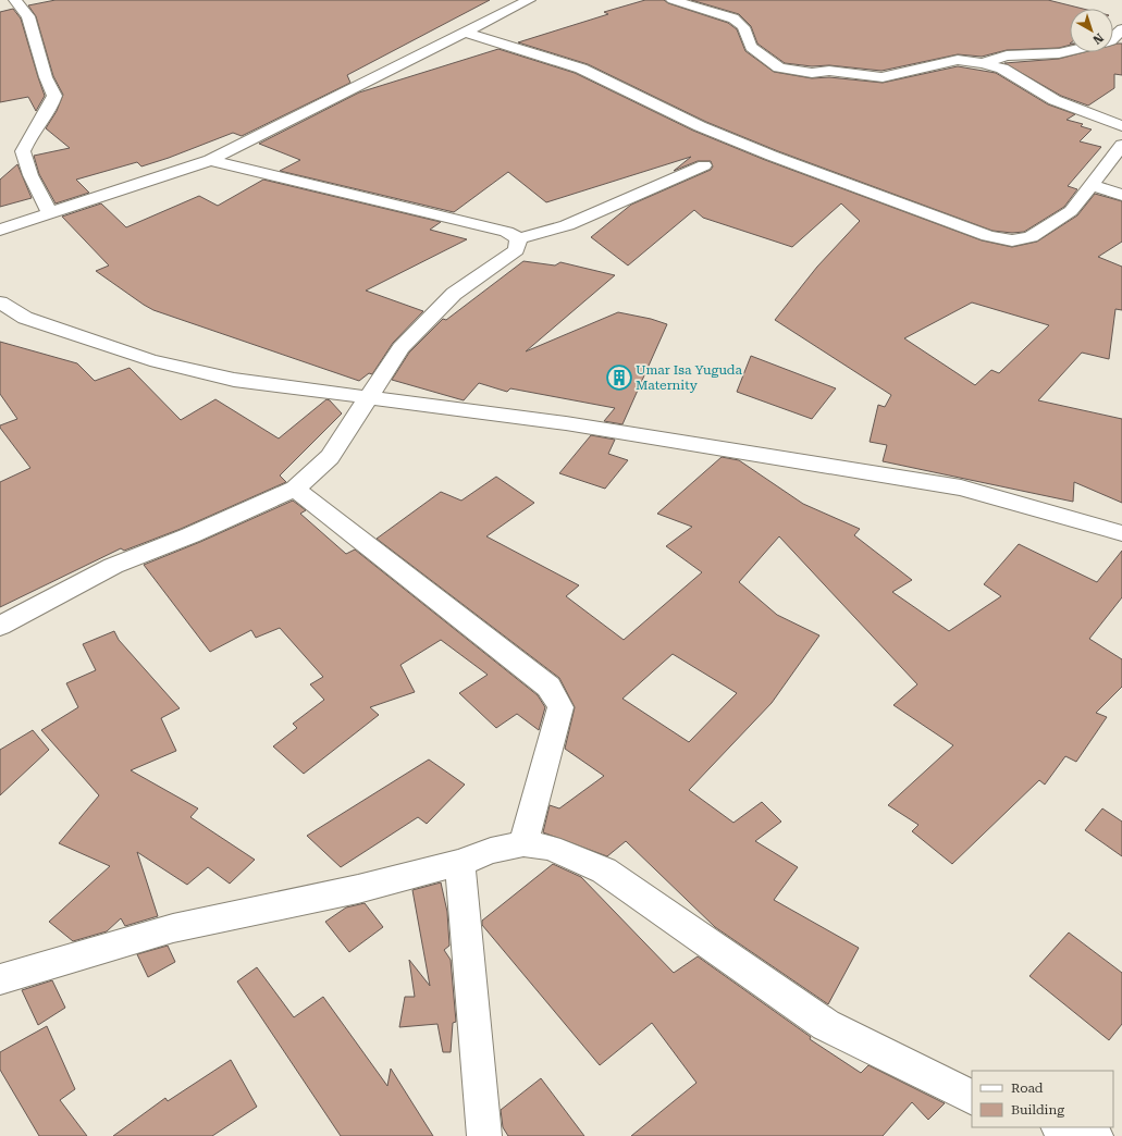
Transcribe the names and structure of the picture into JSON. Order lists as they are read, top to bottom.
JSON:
{
  "places": {
    "building": ["Umar Isa Yuguda Maternity"]
  },
  "legend": ["Road", "Building"],
  "north": "bottom right"
}
